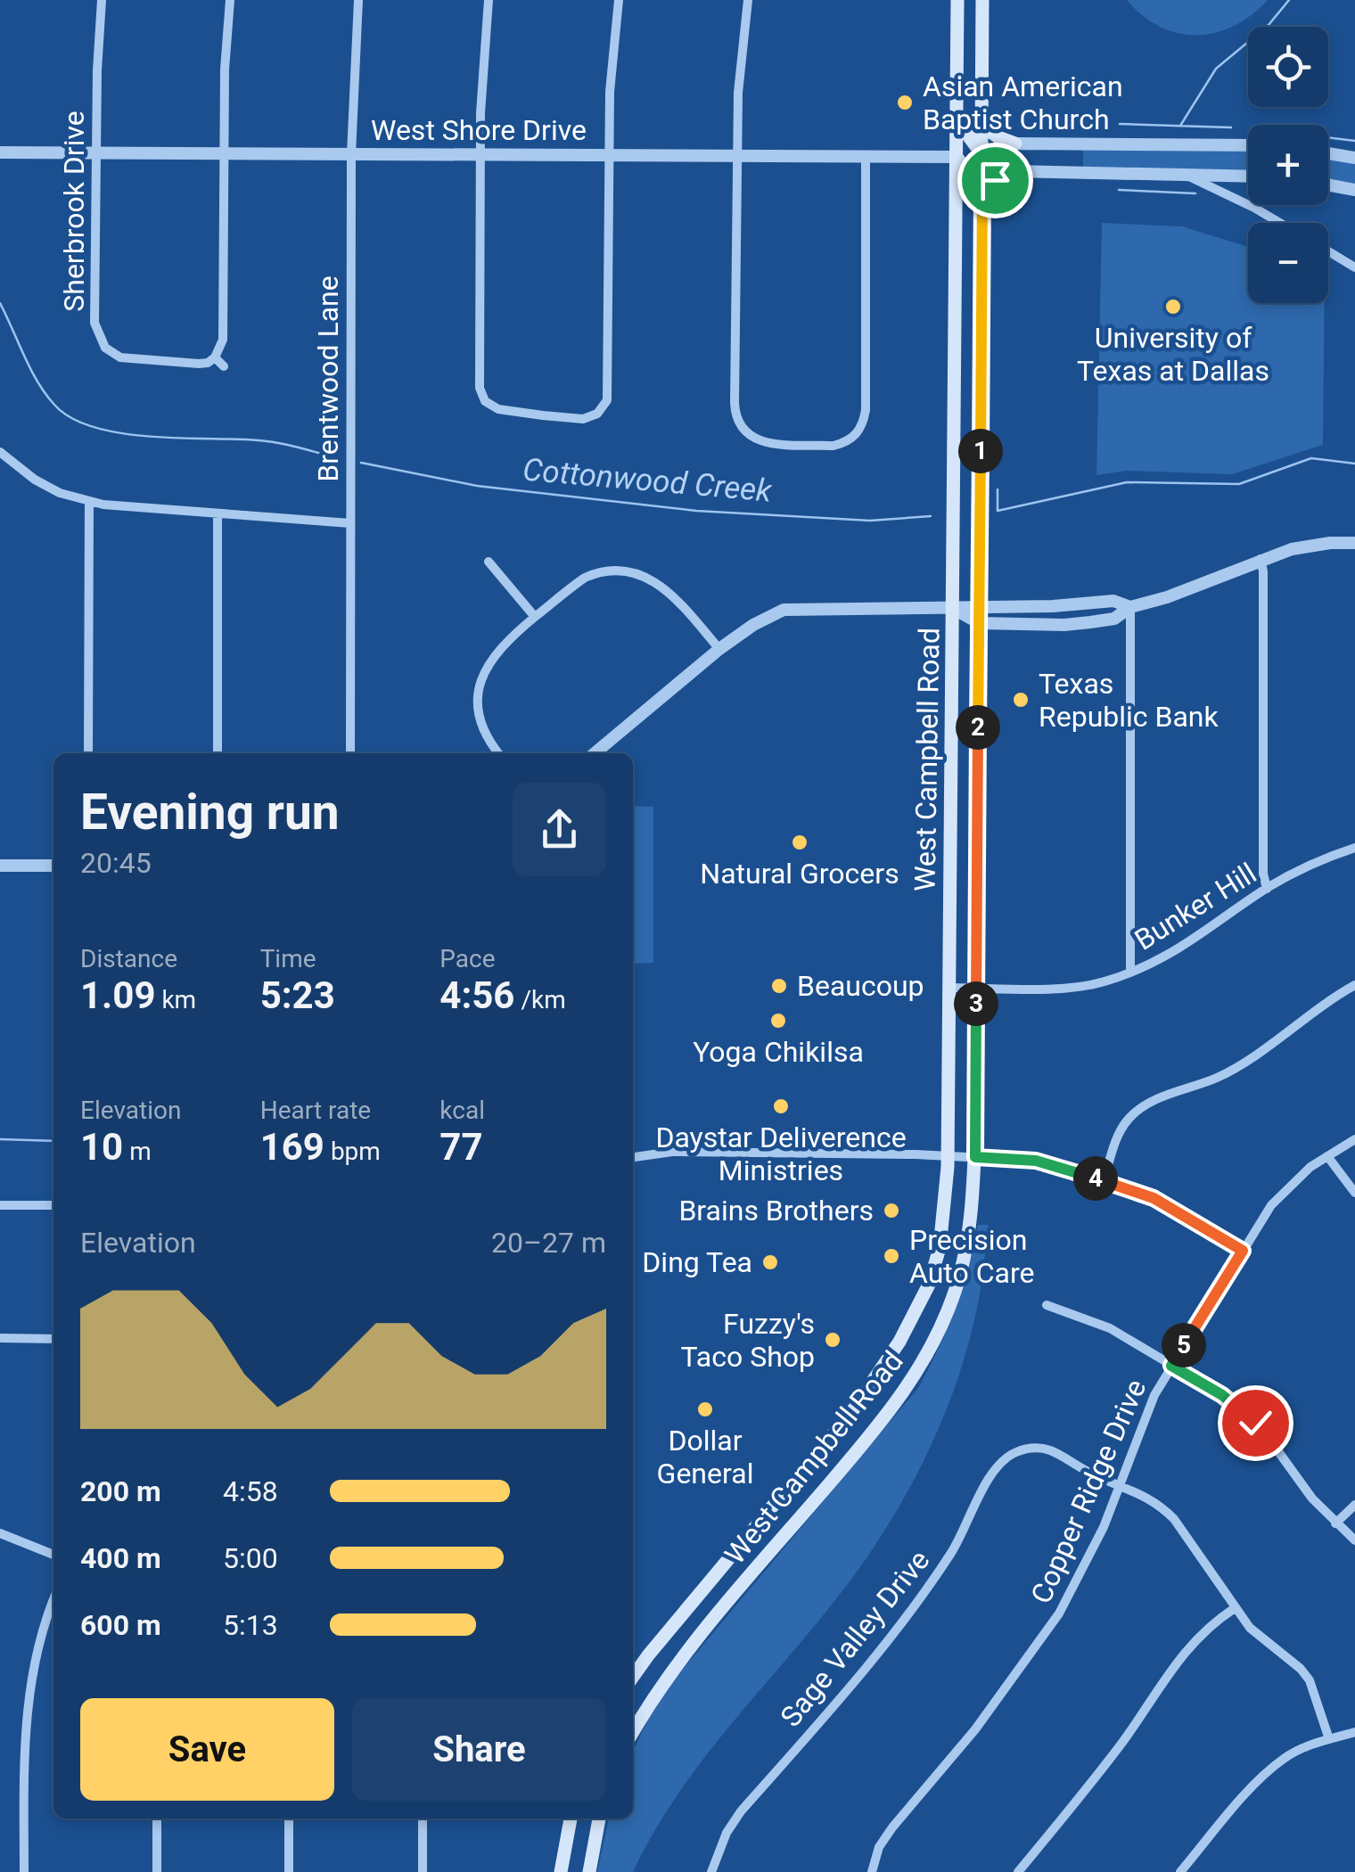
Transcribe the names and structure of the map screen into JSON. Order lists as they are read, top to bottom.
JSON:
{
  "streets": {
    "main road": ["West Campbell Road"],
    "street": [
      "West Shore Drive",
      "Sherbrook Drive",
      "Brentwood Lane",
      "Bunker Hill",
      "Copper Ridge Drive",
      "Sage Valley Drive"
    ]
  },
  "crossings": [
    ["West Shore Drive", "Sherbrook Drive"],
    ["West Shore Drive", "Brentwood Lane"],
    ["West Shore Drive", "West Campbell Road"],
    ["West Campbell Road", "Bunker Hill"],
    ["Copper Ridge Drive", "Sage Valley Drive"]
  ],
  "water": ["Cottonwood Creek"],
  "places": [
    "Asian American Baptist Church",
    "University of Texas at Dallas",
    "Texas Republic Bank",
    "Natural Grocers",
    "Beaucoup",
    "Yoga Chikilsa",
    "Daystar Deliverence Ministries",
    "Brains Brothers",
    "Precision Auto Care",
    "Ding Tea",
    "Fuzzy's Taco Shop",
    "Dollar General"
  ],
  "page": {
    "map_buttons": ["+", "−"],
    "pins": [
      "1",
      "2",
      "3",
      "4",
      "5"
    ],
    "heading": ["Evening run", "20:45"],
    "stats": [
      ["Distance", "1.09 km"],
      ["Time", "5:23"],
      ["Pace", "4:56 /km"],
      ["Elevation", "10 m"],
      ["Heart rate", "169 bpm"],
      ["kcal", "77"]
    ],
    "chart": ["Elevation", "20–27 m"],
    "list": [
      {
        "name": "200 m",
        "note": "4:58"
      },
      {
        "name": "400 m",
        "note": "5:00"
      },
      {
        "name": "600 m",
        "note": "5:13"
      }
    ],
    "buttons": ["Save", "Share"]
  }
}
